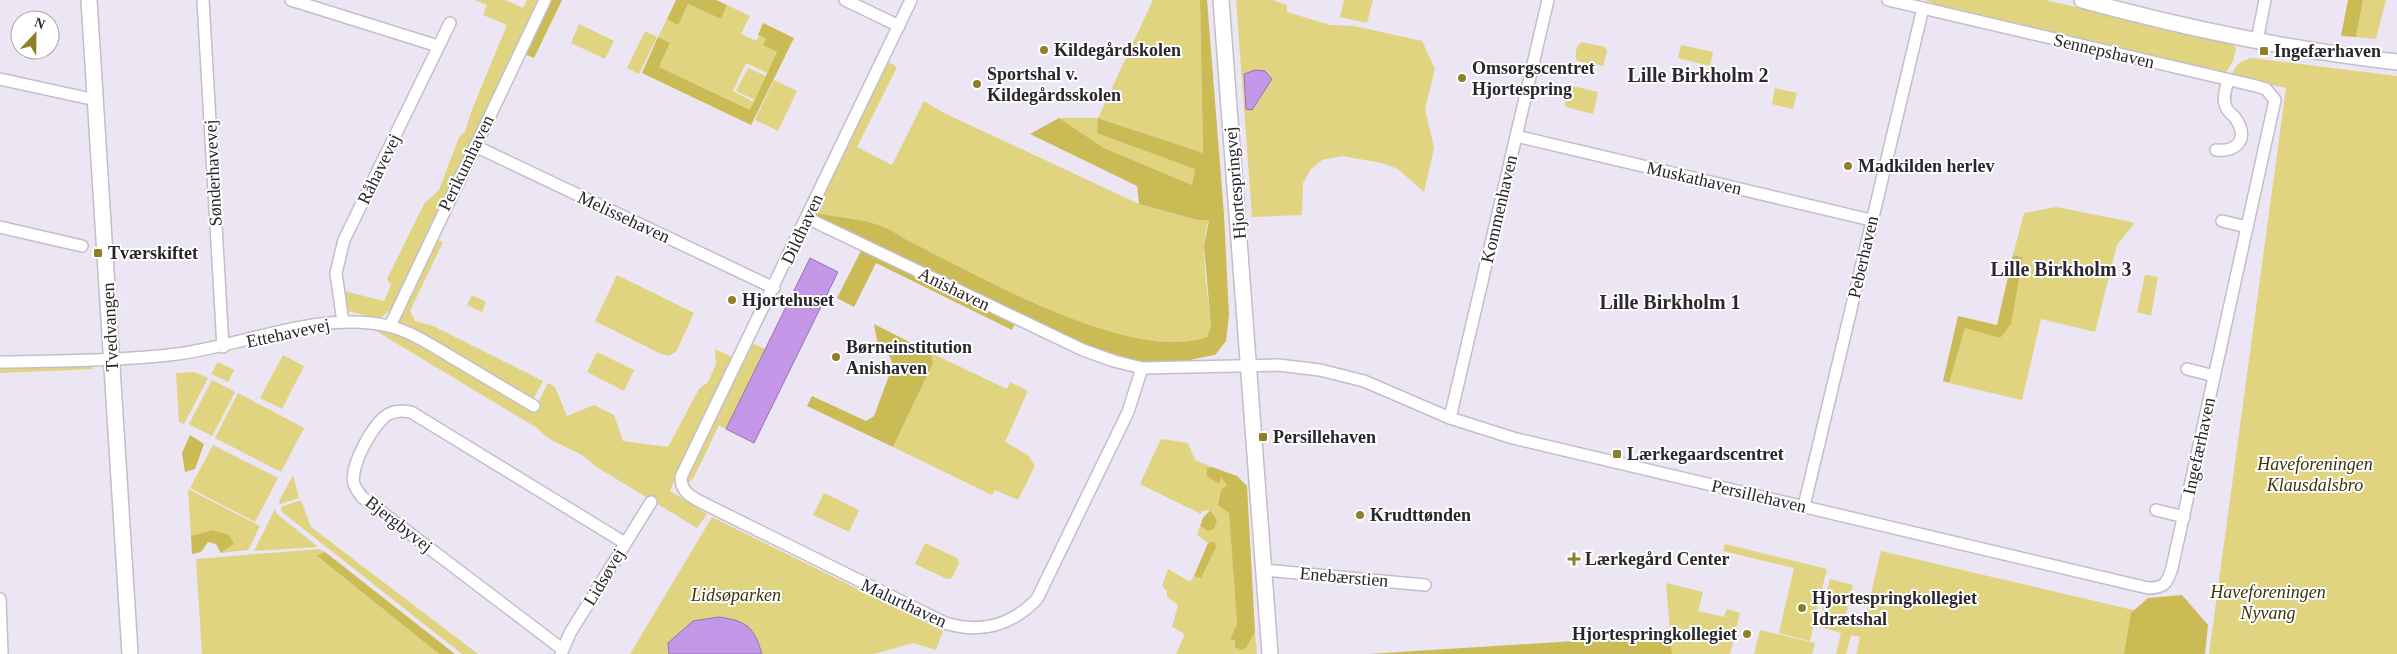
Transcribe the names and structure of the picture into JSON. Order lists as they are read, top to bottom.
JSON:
{
  "streets": {
    "street": [
      "Sennepshaven",
      "Perikumhaven",
      "Råhavevej",
      "Sønderhavevej",
      "Muskathaven",
      "Hjortespringvej",
      "Kommenhaven",
      "Melissehaven",
      "Dildhaven",
      "Peberhaven",
      "Anishaven",
      "Tvedvangen",
      "Ettehavevej",
      "Ingefærhaven",
      "Persillehaven",
      "Bjergbyvej",
      "Lidsøvej",
      "Enebærstien",
      "Malurthaven"
    ]
  },
  "crossings": [
    ["Sennepshaven", "Peberhaven"],
    ["Sennepshaven", "Ingefærhaven"],
    ["Perikumhaven", "Melissehaven"],
    ["Perikumhaven", "Ettehavevej"],
    ["Råhavevej", "Ettehavevej"],
    ["Sønderhavevej", "Ettehavevej"],
    ["Muskathaven", "Kommenhaven"],
    ["Muskathaven", "Peberhaven"],
    ["Hjortespringvej", "Persillehaven"],
    ["Hjortespringvej", "Enebærstien"],
    ["Kommenhaven", "Persillehaven"],
    ["Melissehaven", "Dildhaven"],
    ["Dildhaven", "Anishaven"],
    ["Dildhaven", "Malurthaven"],
    ["Peberhaven", "Persillehaven"],
    ["Anishaven", "Malurthaven"],
    ["Tvedvangen", "Ettehavevej"],
    ["Ingefærhaven", "Persillehaven"],
    ["Bjergbyvej", "Lidsøvej"]
  ],
  "districts": ["Lille Birkholm 2", "Lille Birkholm 3", "Lille Birkholm 1"],
  "parks": ["Haveforeningen Klausdalsbro", "Haveforeningen Nyvang", "Lidsøparken"],
  "places": {
    "other": [
      "Kildegårdskolen",
      "Omsorgscentret Hjortespring",
      "Sportshal v. Kildegårdsskolen",
      "Madkilden herlev",
      "Hjortehuset",
      "Børneinstitution Anishaven",
      "Krudttønden",
      "Hjortespringkollegiet Idrætshal",
      "Hjortespringkollegiet"
    ],
    "transit": [
      "Ingefærhaven",
      "Tværskiftet",
      "Persillehaven",
      "Lærkegaardscentret"
    ],
    "health": ["Lærkegård Center"]
  },
  "north": "top"
}
